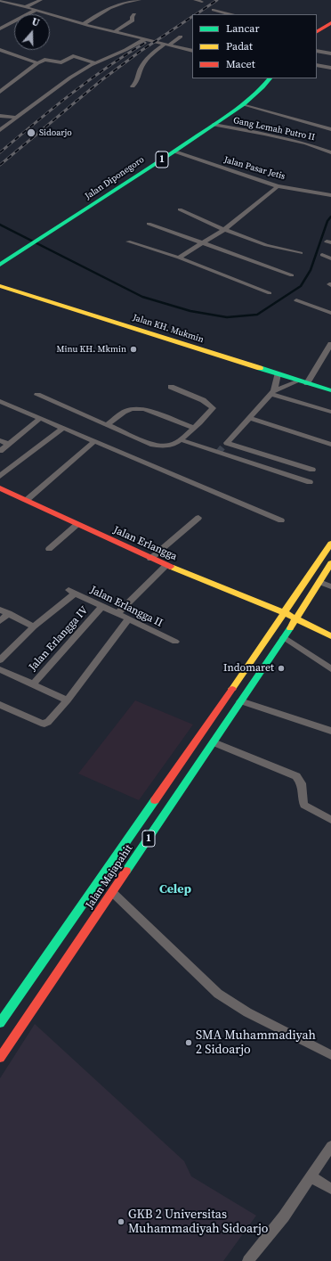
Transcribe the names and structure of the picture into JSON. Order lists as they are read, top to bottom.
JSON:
{
  "streets": {
    "main road": [
      "1",
      "Jalan Diponegoro",
      "Jalan KH. Mukmin",
      "Jalan Erlangga",
      "Jalan Majapahit"
    ],
    "street": [
      "Gang Lemah Putro II",
      "Jalan Pasar Jetis",
      "Jalan Erlangga II",
      "Jalan Erlangga IV"
    ]
  },
  "crossings": [
    ["Gang Lemah Putro II", "Jalan Diponegoro"],
    ["1", "Jalan Erlangga"],
    ["1", "Jalan Majapahit"],
    ["Jalan Pasar Jetis", "Jalan Diponegoro"],
    ["Jalan Erlangga", "Jalan Majapahit"],
    ["Jalan Erlangga II", "Jalan Erlangga IV"]
  ],
  "districts": ["Celep"],
  "places": [
    "Sidoarjo",
    "Minu KH. Mkmin",
    "Indomaret",
    "SMA Muhammadiyah 2 Sidoarjo",
    "GKB 2 Universitas Muhammadiyah Sidoarjo"
  ],
  "legend": ["Lancar", "Padat", "Macet"],
  "north": "top"
}
